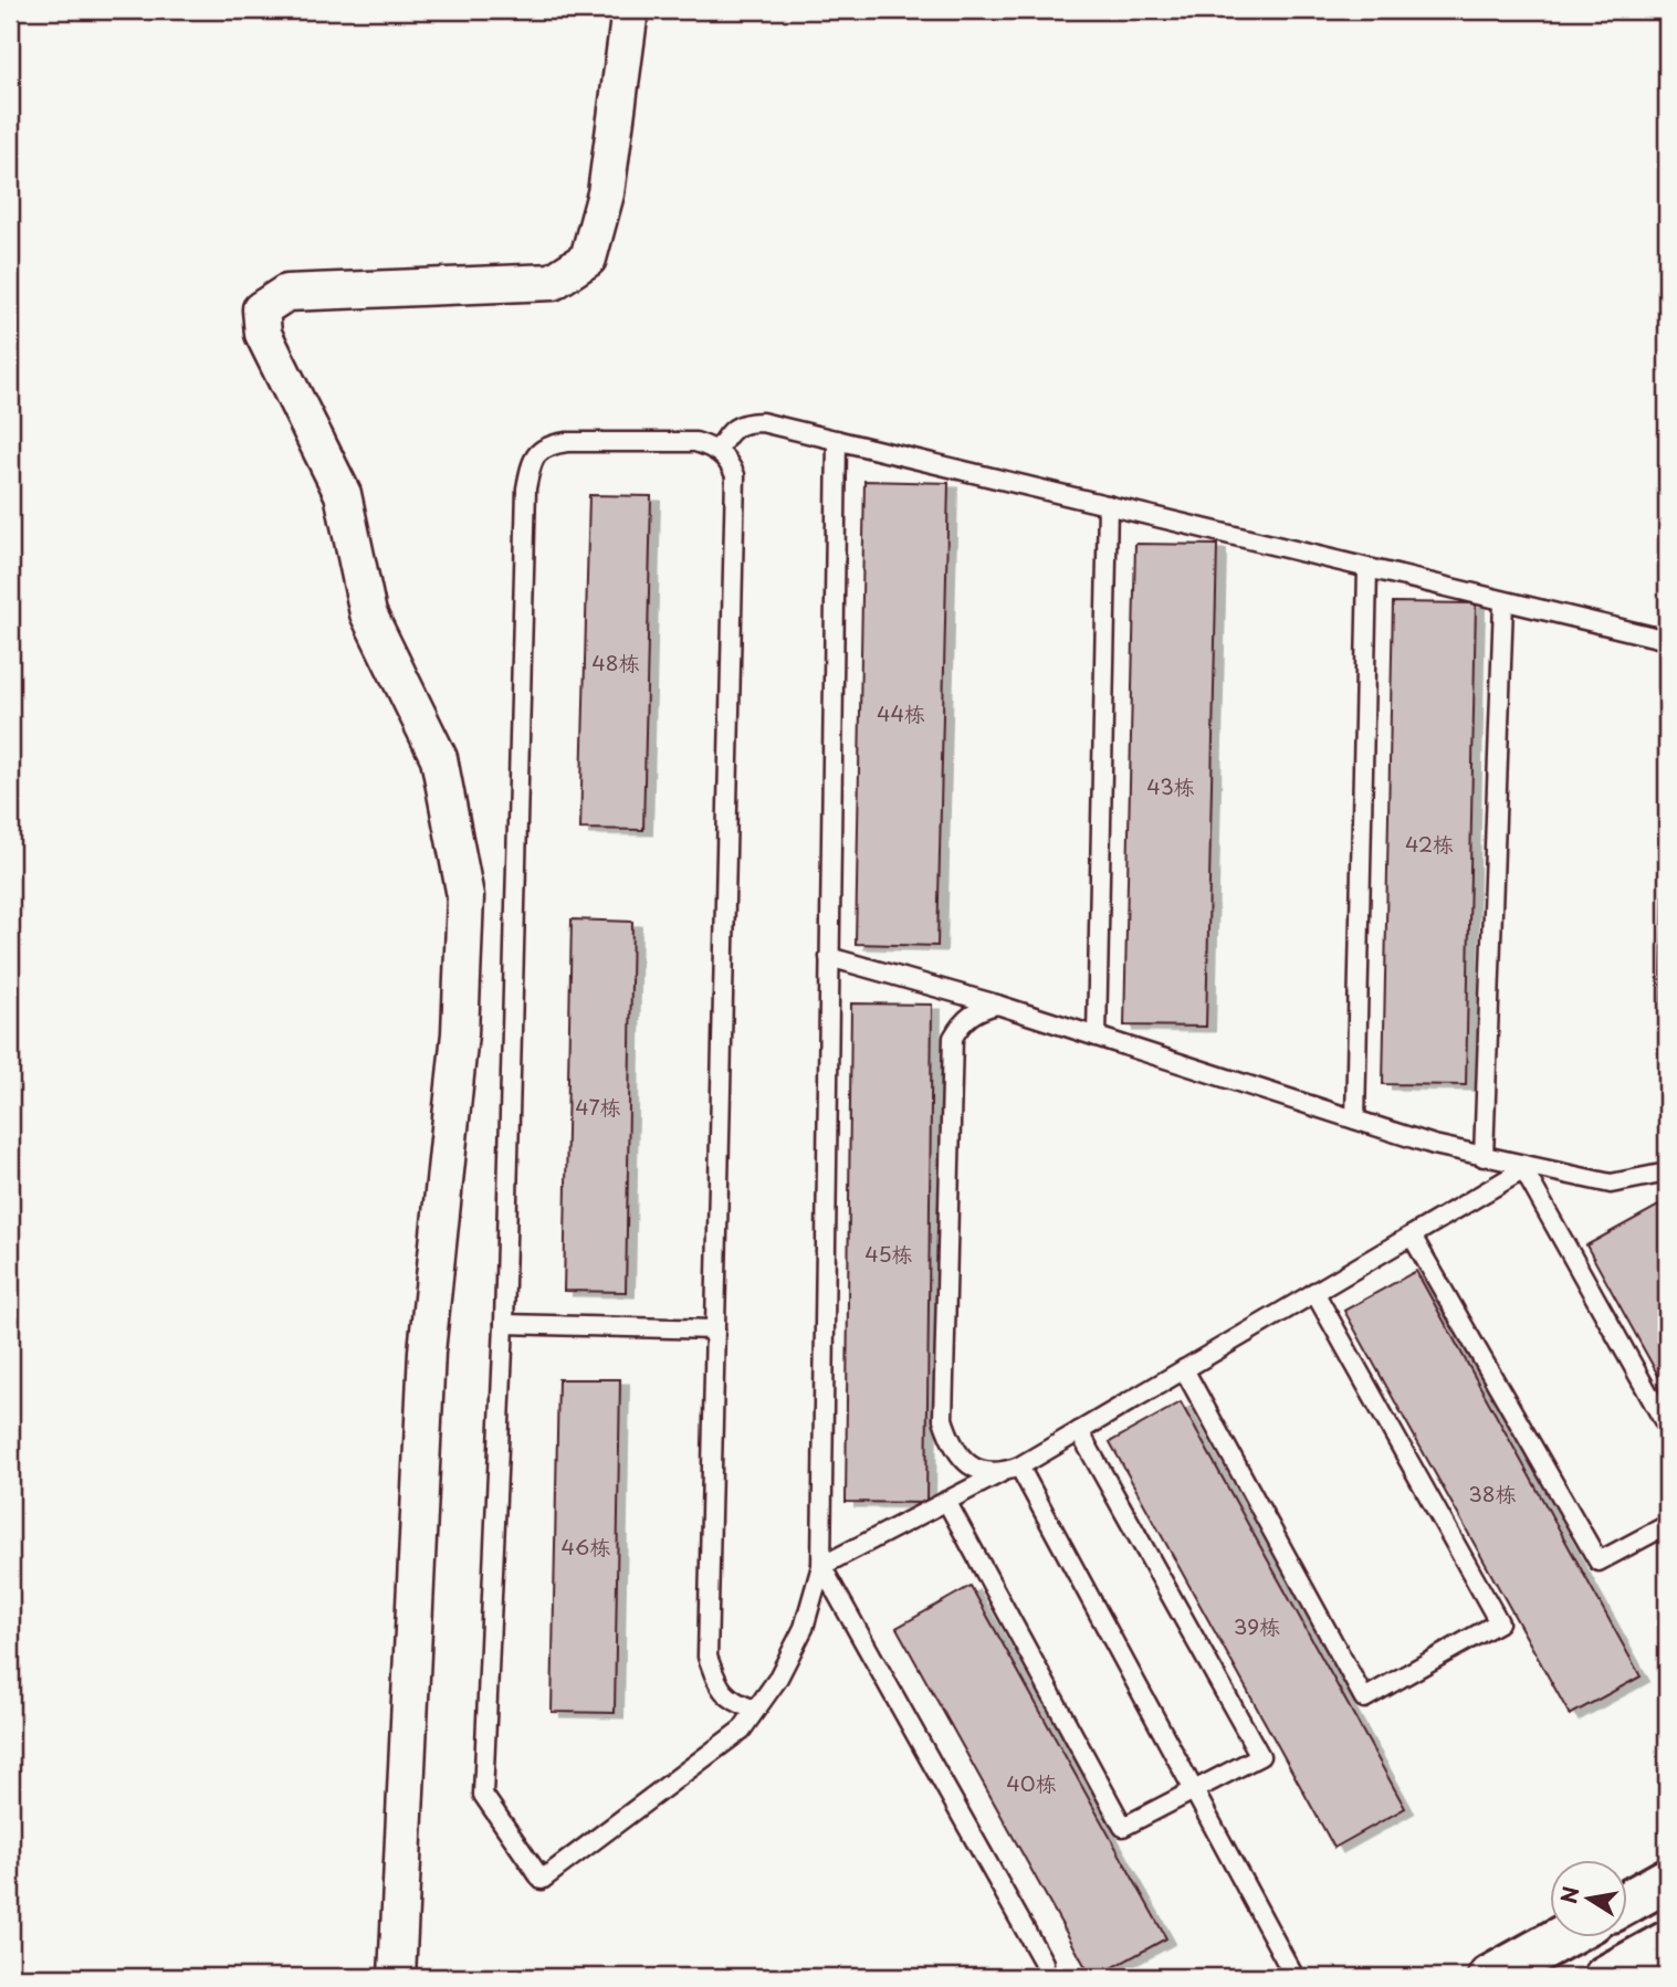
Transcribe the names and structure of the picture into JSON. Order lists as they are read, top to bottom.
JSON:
{
  "house_numbers": [
    "48栋",
    "44栋",
    "43栋",
    "42栋",
    "47栋",
    "45栋",
    "38栋",
    "46栋",
    "39栋",
    "40栋"
  ],
  "north": "left"
}
